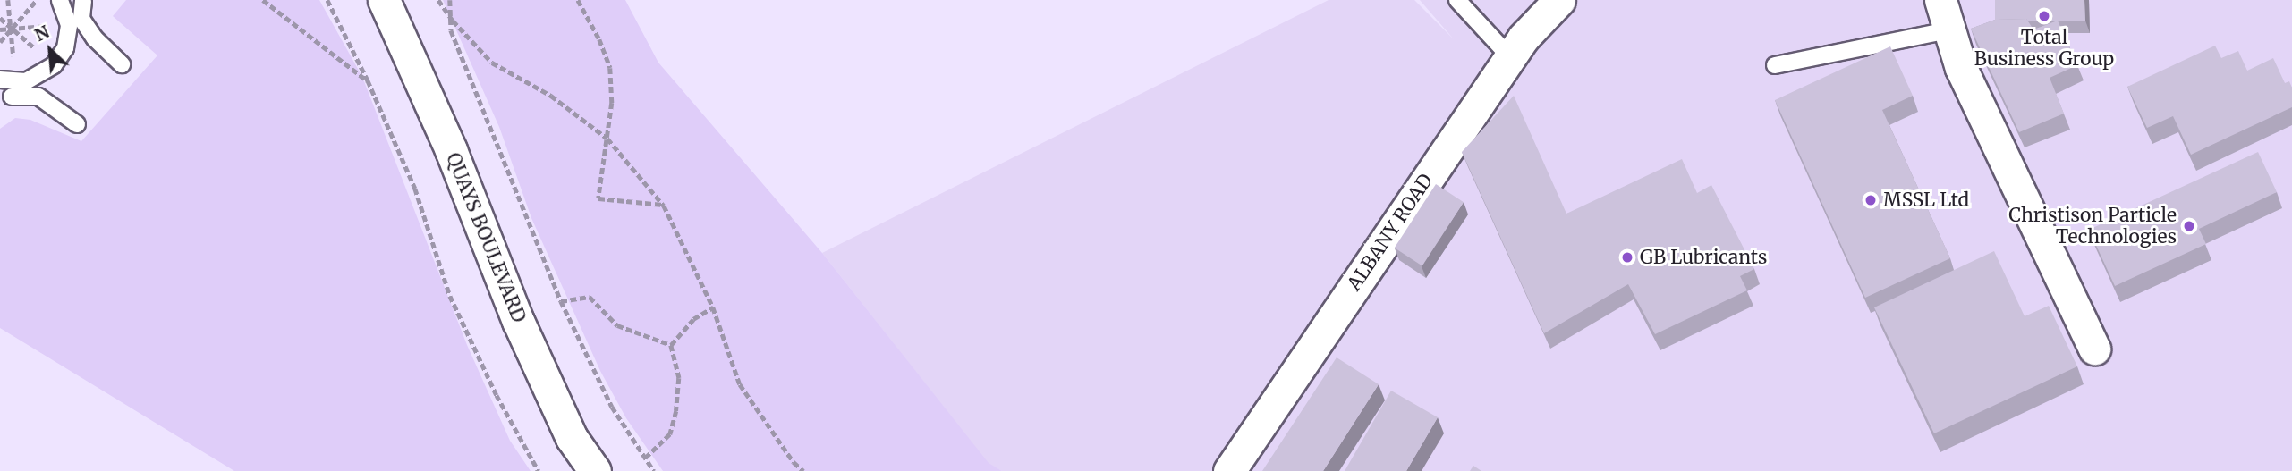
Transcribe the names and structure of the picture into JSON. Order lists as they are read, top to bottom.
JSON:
{
  "streets": {
    "street": ["ALBANY ROAD", "QUAYS BOULEVARD"]
  },
  "places": [
    "Total Business Group",
    "MSSL Ltd",
    "Christison Particle Technologies",
    "GB Lubricants"
  ],
  "north": "top left"
}
